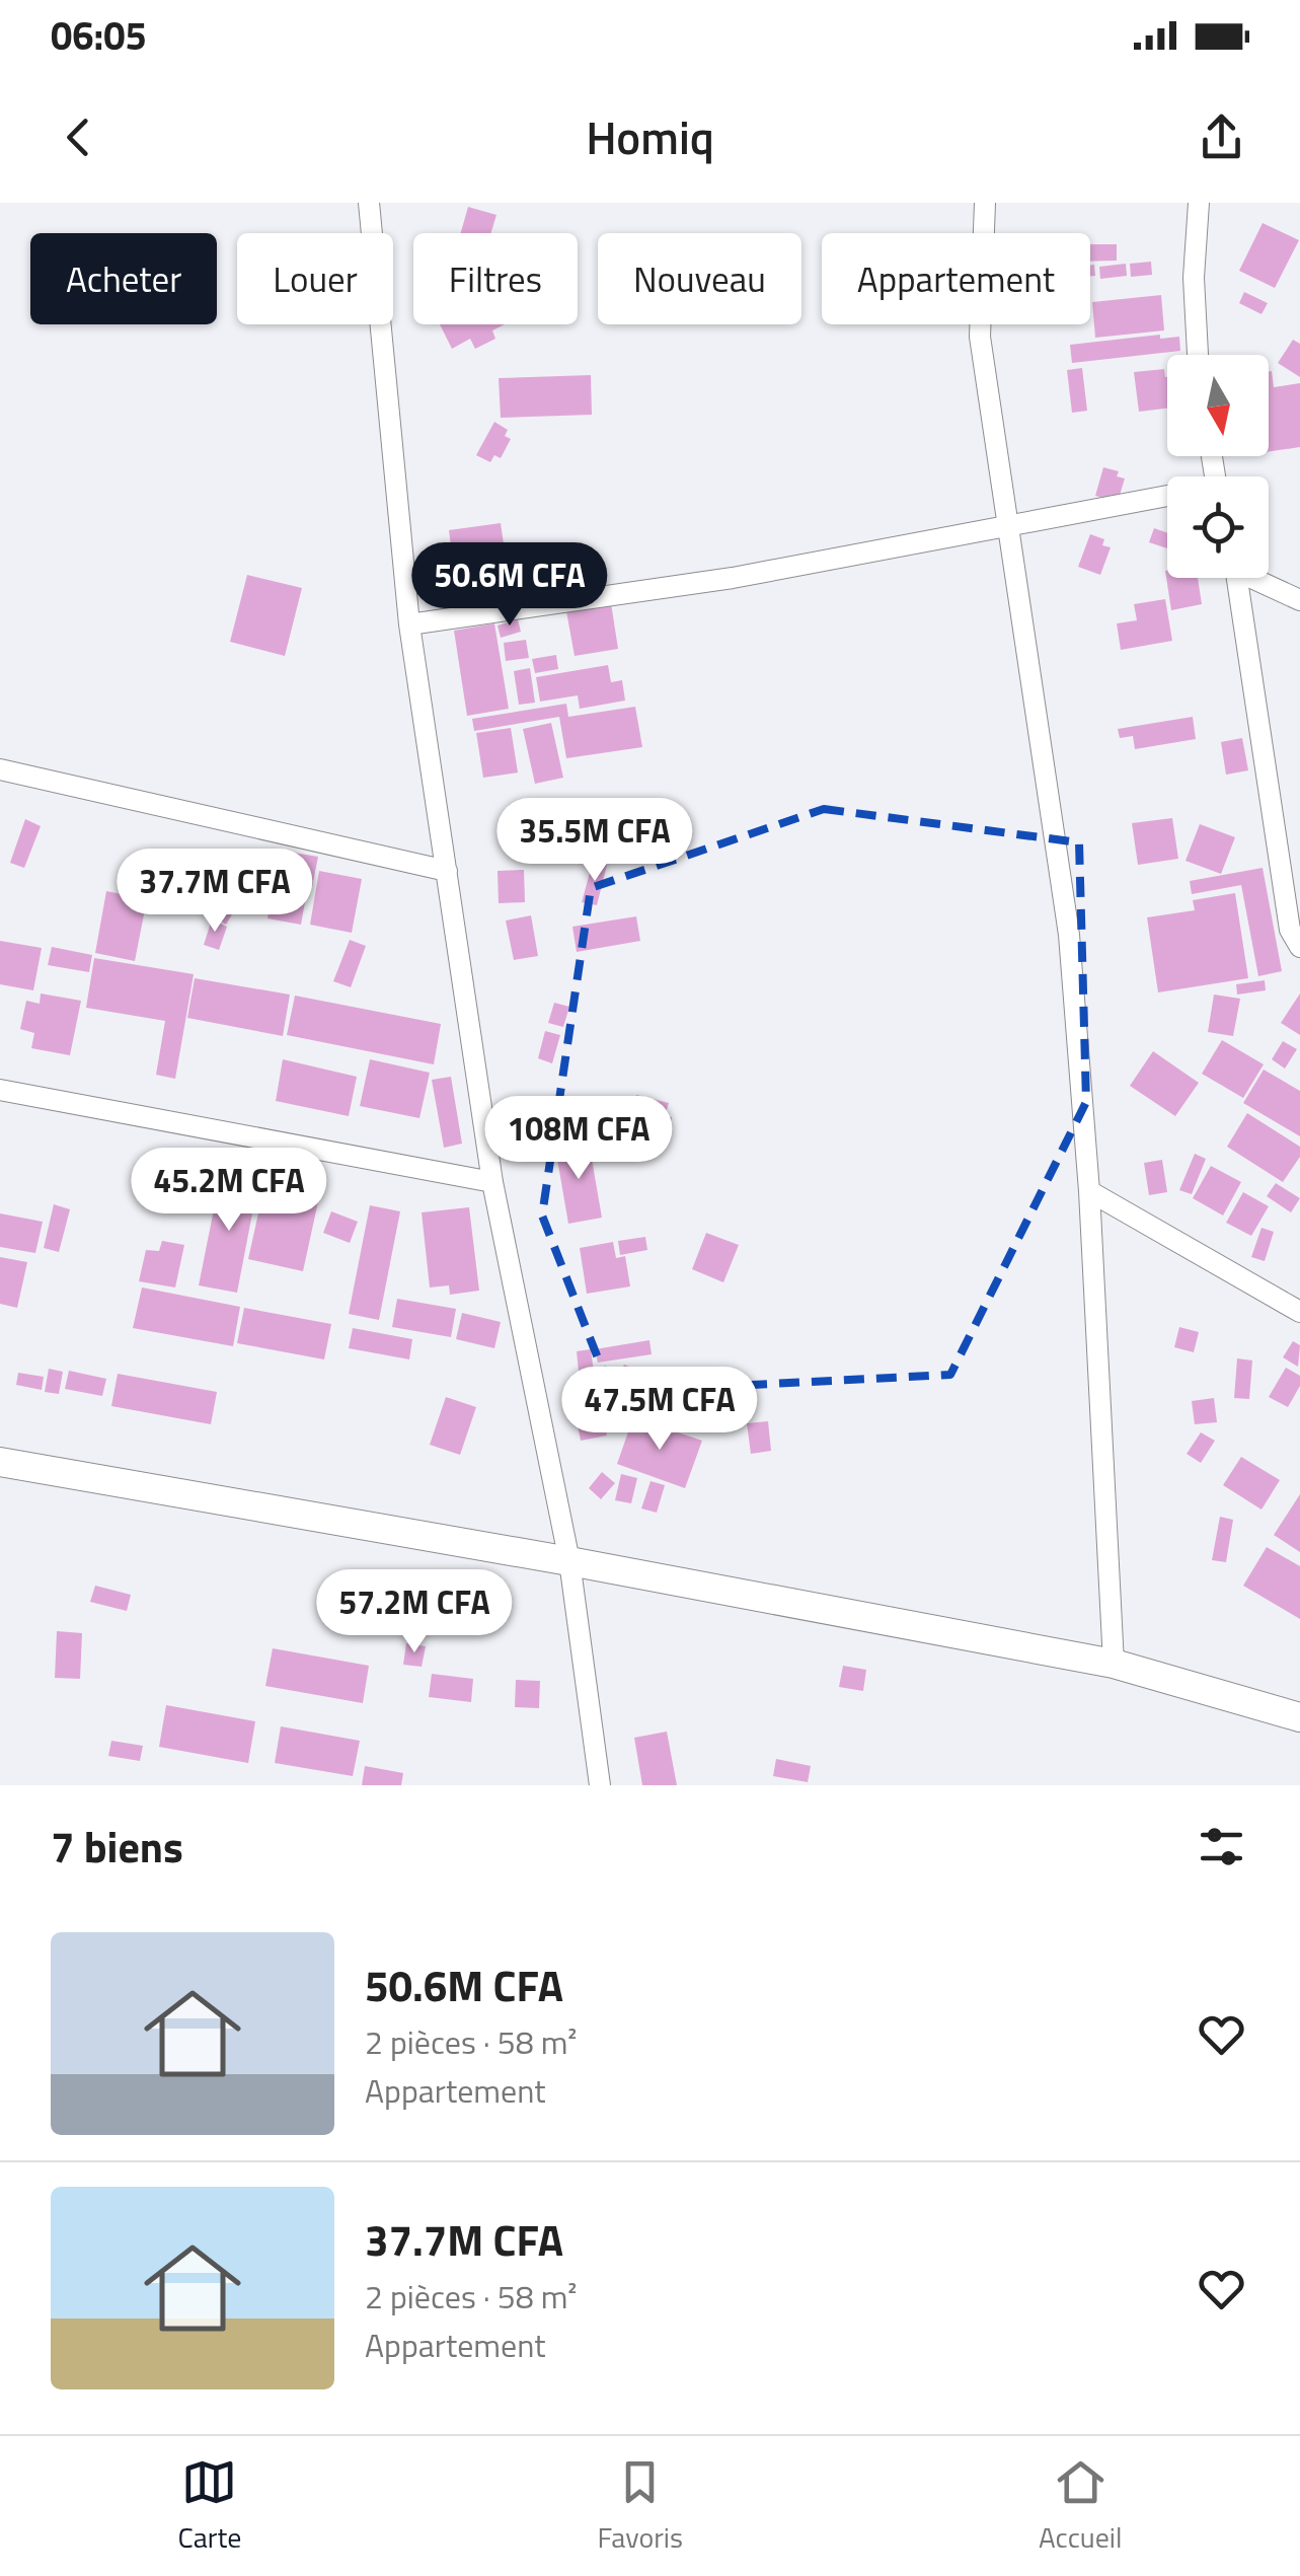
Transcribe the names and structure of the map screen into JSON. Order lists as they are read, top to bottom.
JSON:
{
  "north": "bottom",
  "page": {
    "status": "06:05",
    "header": "Homiq",
    "chip": [
      "Acheter",
      "Louer",
      "Filtres",
      "Nouveau",
      "Appartement"
    ],
    "price": [
      "50.6M CFA",
      "35.5M CFA",
      "37.7M CFA",
      "108M CFA",
      "45.2M CFA",
      "47.5M CFA",
      "57.2M CFA"
    ],
    "heading": "7 biens",
    "list": [
      {
        "name": "50.6M CFA",
        "note": "2 pièces · 58 m² · Appartement"
      },
      {
        "name": "37.7M CFA",
        "note": "2 pièces · 58 m² · Appartement"
      }
    ],
    "tabs": ["Carte", "Favoris", "Accueil"]
  }
}
